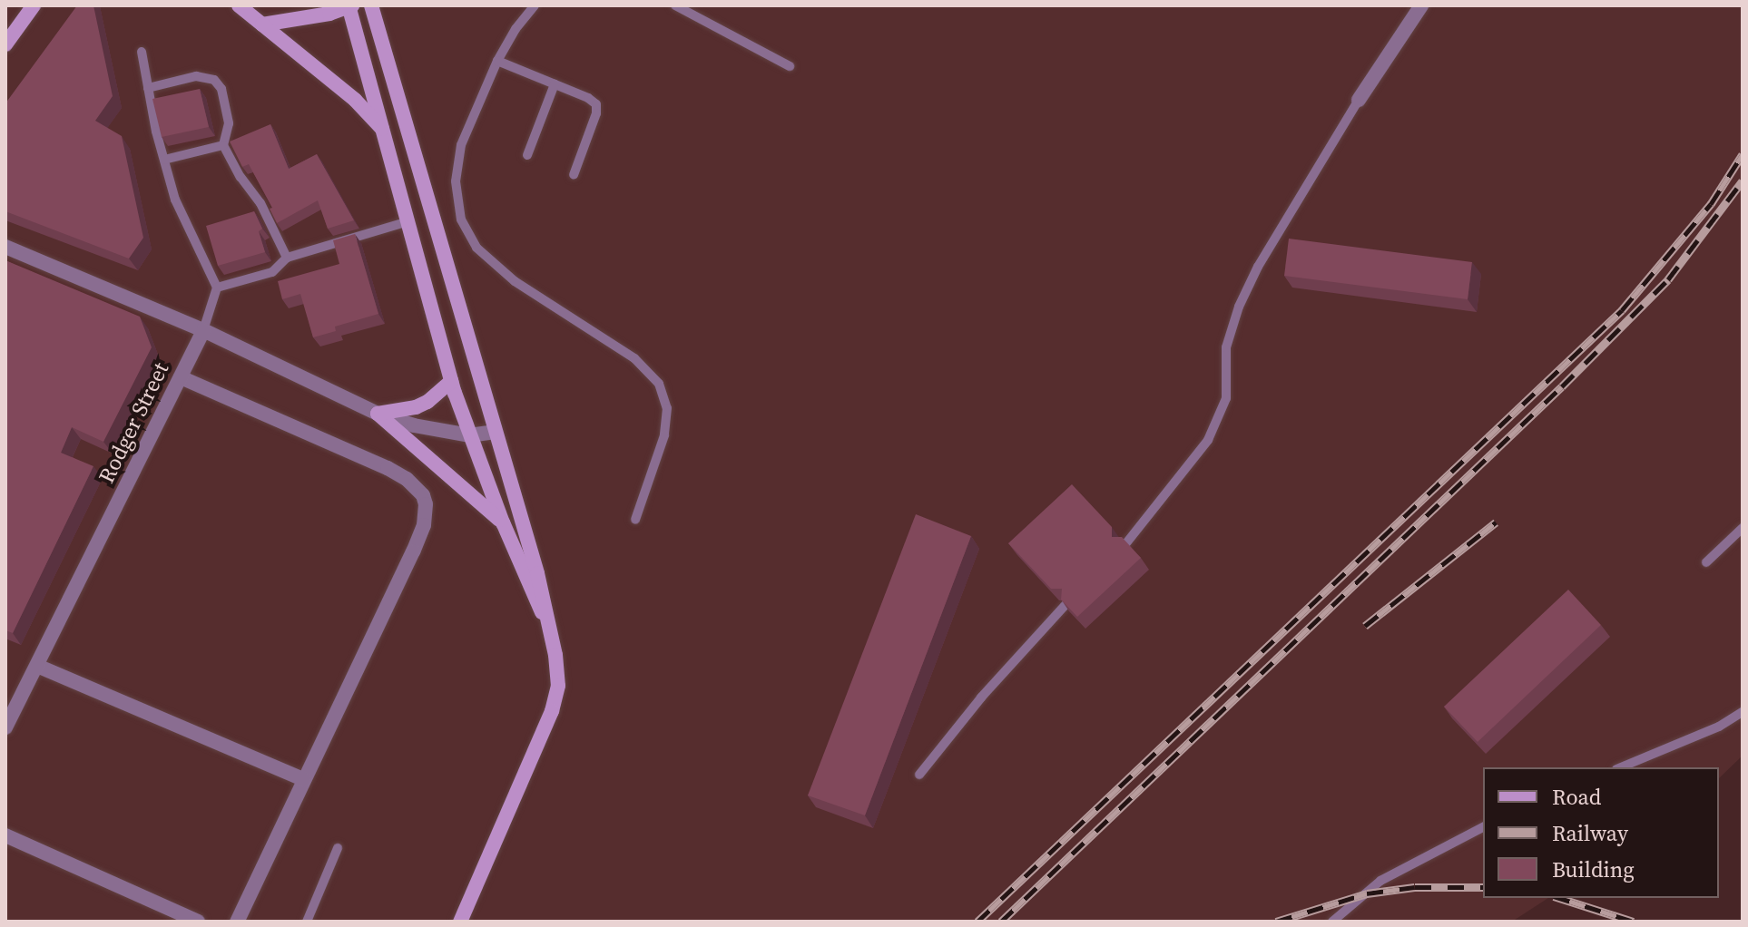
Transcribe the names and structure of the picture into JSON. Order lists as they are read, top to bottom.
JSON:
{
  "streets": {
    "street": ["Rodger Street"]
  },
  "legend": ["Road", "Railway", "Building"]
}
